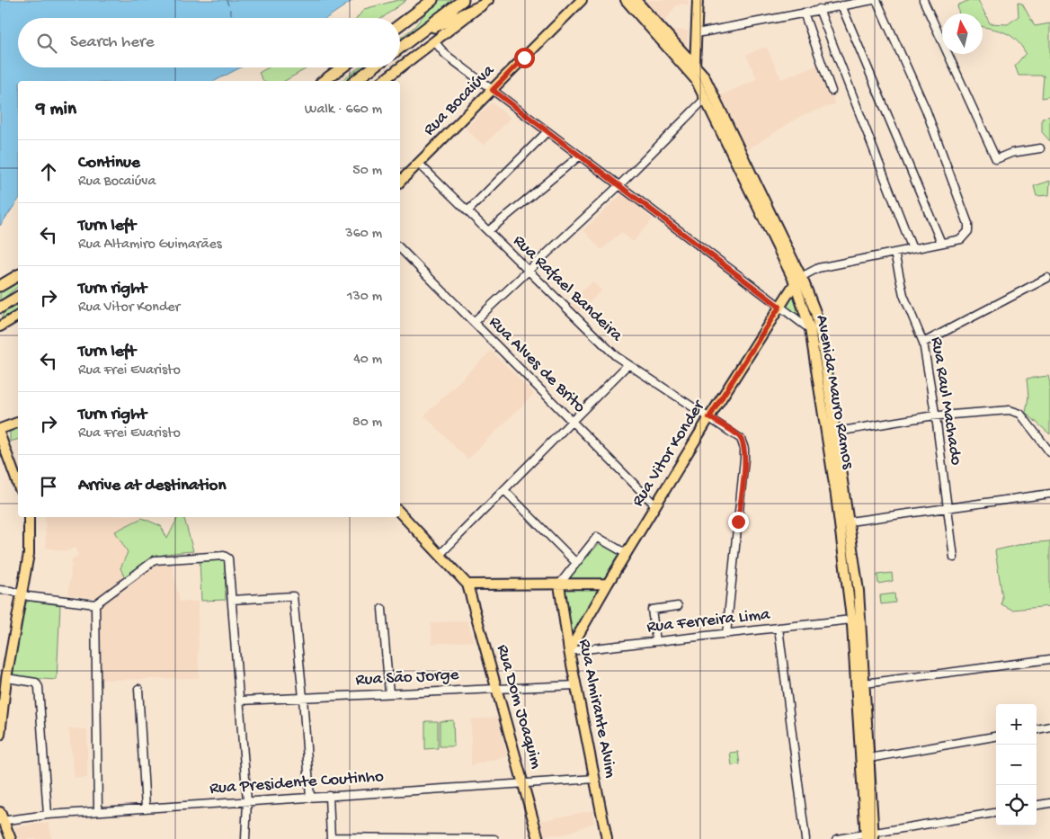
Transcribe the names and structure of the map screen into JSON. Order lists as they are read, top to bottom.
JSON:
{
  "streets": {
    "main road": [
      "Rua Bocaiúva",
      "Avenida Mauro Ramos",
      "Rua Vitor Konder",
      "Rua Dom Joaquim",
      "Rua Almirante Alvim"
    ],
    "street": [
      "Rua Rafael Bandeira",
      "Rua Alves de Brito",
      "Rua Raul Machado",
      "Rua Ferreira Lima",
      "Rua São Jorge",
      "Rua Presidente Coutinho"
    ]
  },
  "crossings": [
    ["Rua Bocaiúva", "Rua Rafael Bandeira"],
    ["Rua Rafael Bandeira", "Rua Vitor Konder"],
    ["Rua Rafael Bandeira", "Rua Ferreira Lima"],
    ["Rua Alves de Brito", "Rua Vitor Konder"],
    ["Avenida Mauro Ramos", "Rua Vitor Konder"],
    ["Avenida Mauro Ramos", "Rua Ferreira Lima"],
    ["Rua Vitor Konder", "Rua Ferreira Lima"],
    ["Rua Vitor Konder", "Rua Almirante Alvim"],
    ["Rua Ferreira Lima", "Rua Almirante Alvim"],
    ["Rua São Jorge", "Rua Dom Joaquim"],
    ["Rua São Jorge", "Rua Almirante Alvim"],
    ["Rua Dom Joaquim", "Rua Presidente Coutinho"],
    ["Rua Almirante Alvim", "Rua Presidente Coutinho"]
  ],
  "north": "top",
  "page": {
    "search": "Search here",
    "heading": ["9 min", "Walk · 660 m"],
    "list": [
      ["Continue", "Rua Bocaiúva", "50 m"],
      ["Turn left", "Rua Altamiro Guimarães", "360 m"],
      ["Turn right", "Rua Vitor Konder", "130 m"],
      ["Turn left", "Rua Frei Evaristo", "40 m"],
      ["Turn right", "Rua Frei Evaristo", "80 m"],
      "Arrive at destination"
    ],
    "map_buttons": ["+", "−"]
  }
}
